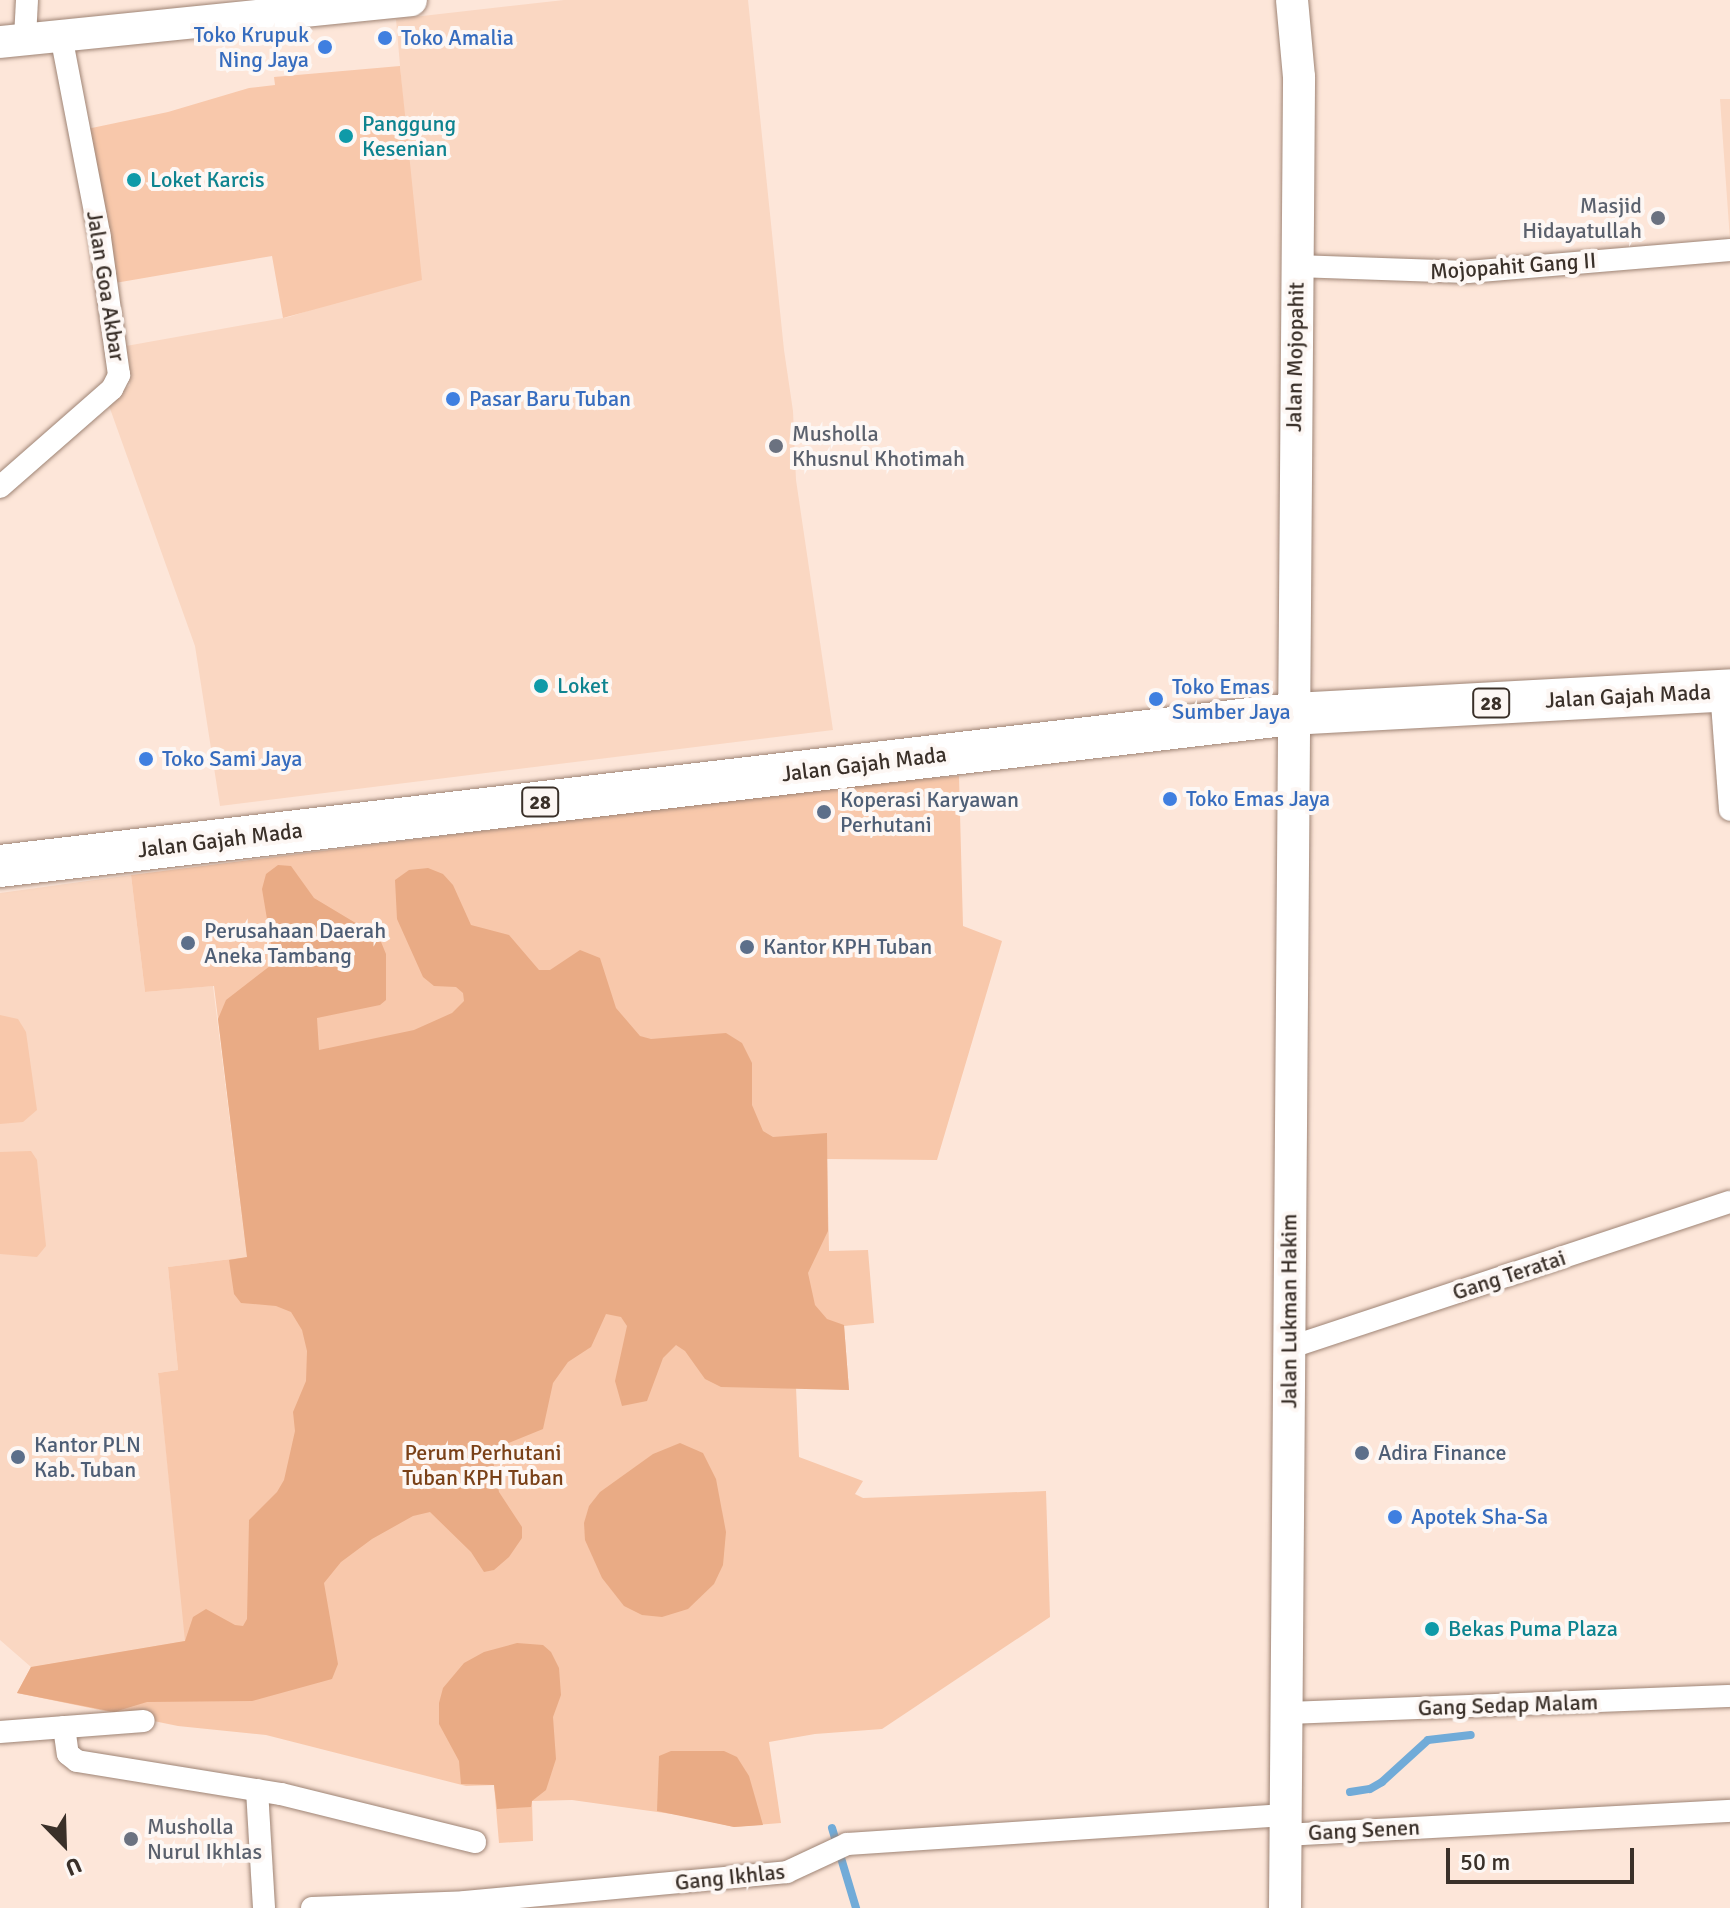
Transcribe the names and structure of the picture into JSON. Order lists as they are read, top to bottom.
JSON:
{
  "streets": {
    "highway": ["Jalan Gajah Mada", "28"],
    "main road": ["Jalan Mojopahit", "Jalan Lukman Hakim"],
    "street": [
      "Mojopahit Gang II",
      "Jalan Goa Akbar",
      "Gang Teratai",
      "Gang Sedap Malam",
      "Gang Senen",
      "Gang Ikhlas"
    ]
  },
  "crossings": [
    ["Mojopahit Gang II", "Jalan Mojopahit"],
    ["Jalan Mojopahit", "Jalan Gajah Mada"],
    ["Jalan Mojopahit", "Jalan Lukman Hakim"],
    ["Jalan Gajah Mada", "Jalan Lukman Hakim"],
    ["Gang Teratai", "Jalan Lukman Hakim"],
    ["Jalan Lukman Hakim", "Gang Sedap Malam"],
    ["Jalan Lukman Hakim", "Gang Senen"],
    ["Jalan Lukman Hakim", "Gang Ikhlas"],
    ["Gang Senen", "Gang Ikhlas"]
  ],
  "parks": ["Perum Perhutani Tuban KPH Tuban"],
  "places": [
    "Toko Amalia",
    "Toko Krupuk Ning Jaya",
    "Panggung Kesenian",
    "Loket Karcis",
    "Masjid Hidayatullah",
    "Pasar Baru Tuban",
    "Musholla Khusnul Khotimah",
    "Loket",
    "Toko Emas Sumber Jaya",
    "Toko Sami Jaya",
    "Toko Emas Jaya",
    "Koperasi Karyawan Perhutani",
    "Perusahaan Daerah Aneka Tambang",
    "Kantor KPH Tuban",
    "Adira Finance",
    "Kantor PLN Kab. Tuban",
    "Apotek Sha-Sa",
    "Bekas Puma Plaza",
    "Musholla Nurul Ikhlas"
  ],
  "scale_bar": "50 m",
  "north": "bottom right"
}
